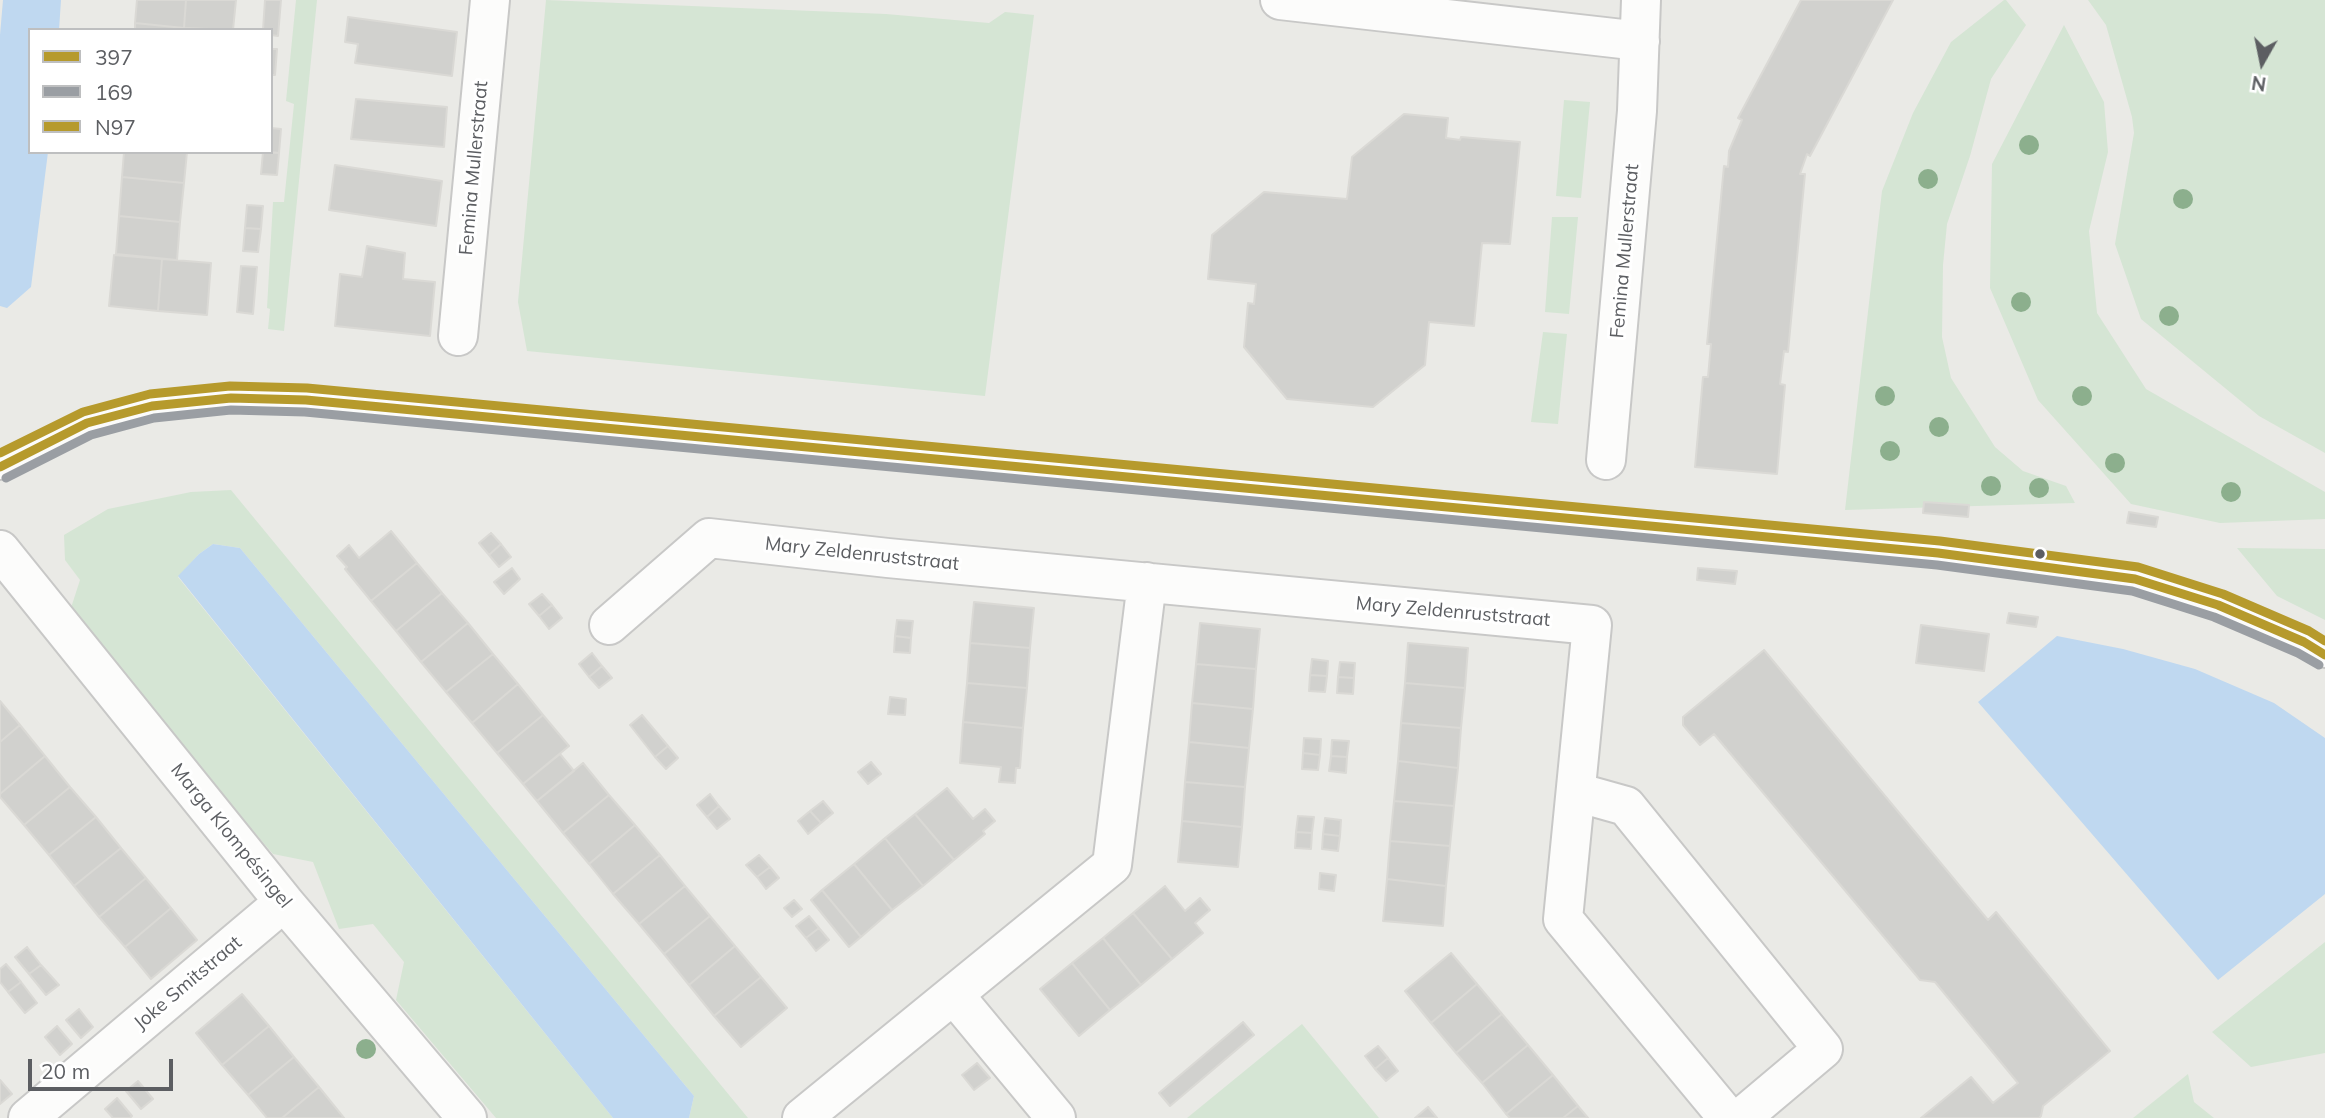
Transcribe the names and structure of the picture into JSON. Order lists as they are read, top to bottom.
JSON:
{
  "streets": {
    "street": [
      "Femina Mullerstraat",
      "Mary Zeldenruststraat",
      "Marga Klompésingel",
      "Joke Smitstraat"
    ]
  },
  "crossings": [
    ["Marga Klompésingel", "Joke Smitstraat"]
  ],
  "lines": ["transit line N97", "transit line 397", "transit line 169"],
  "legend": ["397", "169", "N97"],
  "scale_bar": "20 m",
  "north": "bottom"
}
